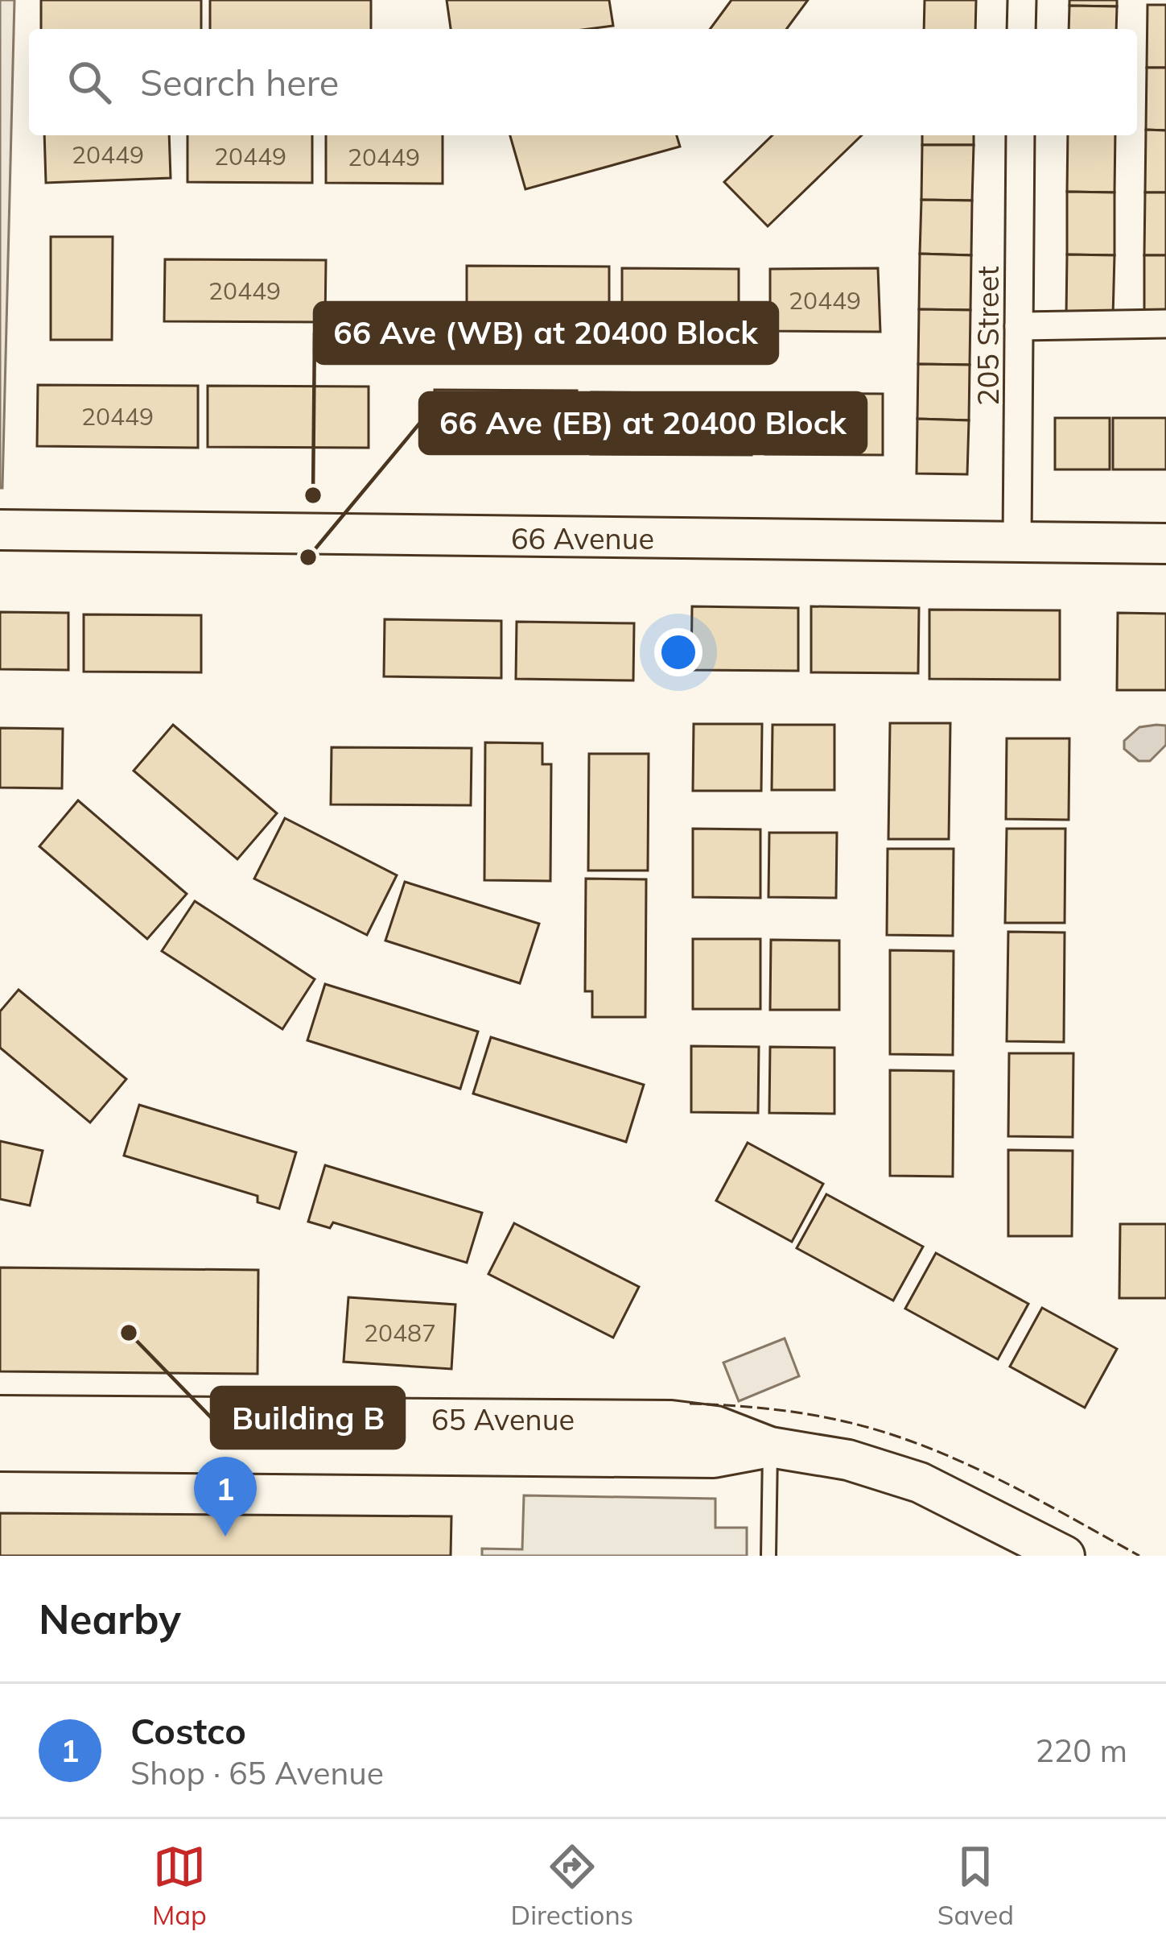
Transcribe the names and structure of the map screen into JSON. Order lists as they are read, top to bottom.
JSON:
{
  "streets": {
    "street": ["205 Street", "66 Avenue", "65 Avenue"]
  },
  "crossings": [
    ["205 Street", "66 Avenue"]
  ],
  "places": ["66 Ave (WB) at 20400 Block", "66 Ave (EB) at 20400 Block", "Building B"],
  "house_numbers": [
    "20449",
    "20449",
    "20449",
    "20449",
    "20449",
    "20449",
    "20487"
  ],
  "page": {
    "search": "Search here",
    "pins": "1",
    "heading": "Nearby",
    "list": [
      {
        "mark": "1",
        "name": "Costco",
        "note": "Shop · 65 Avenue",
        "value": "220 m"
      }
    ],
    "nav": ["Map", "Directions", "Saved"]
  }
}
